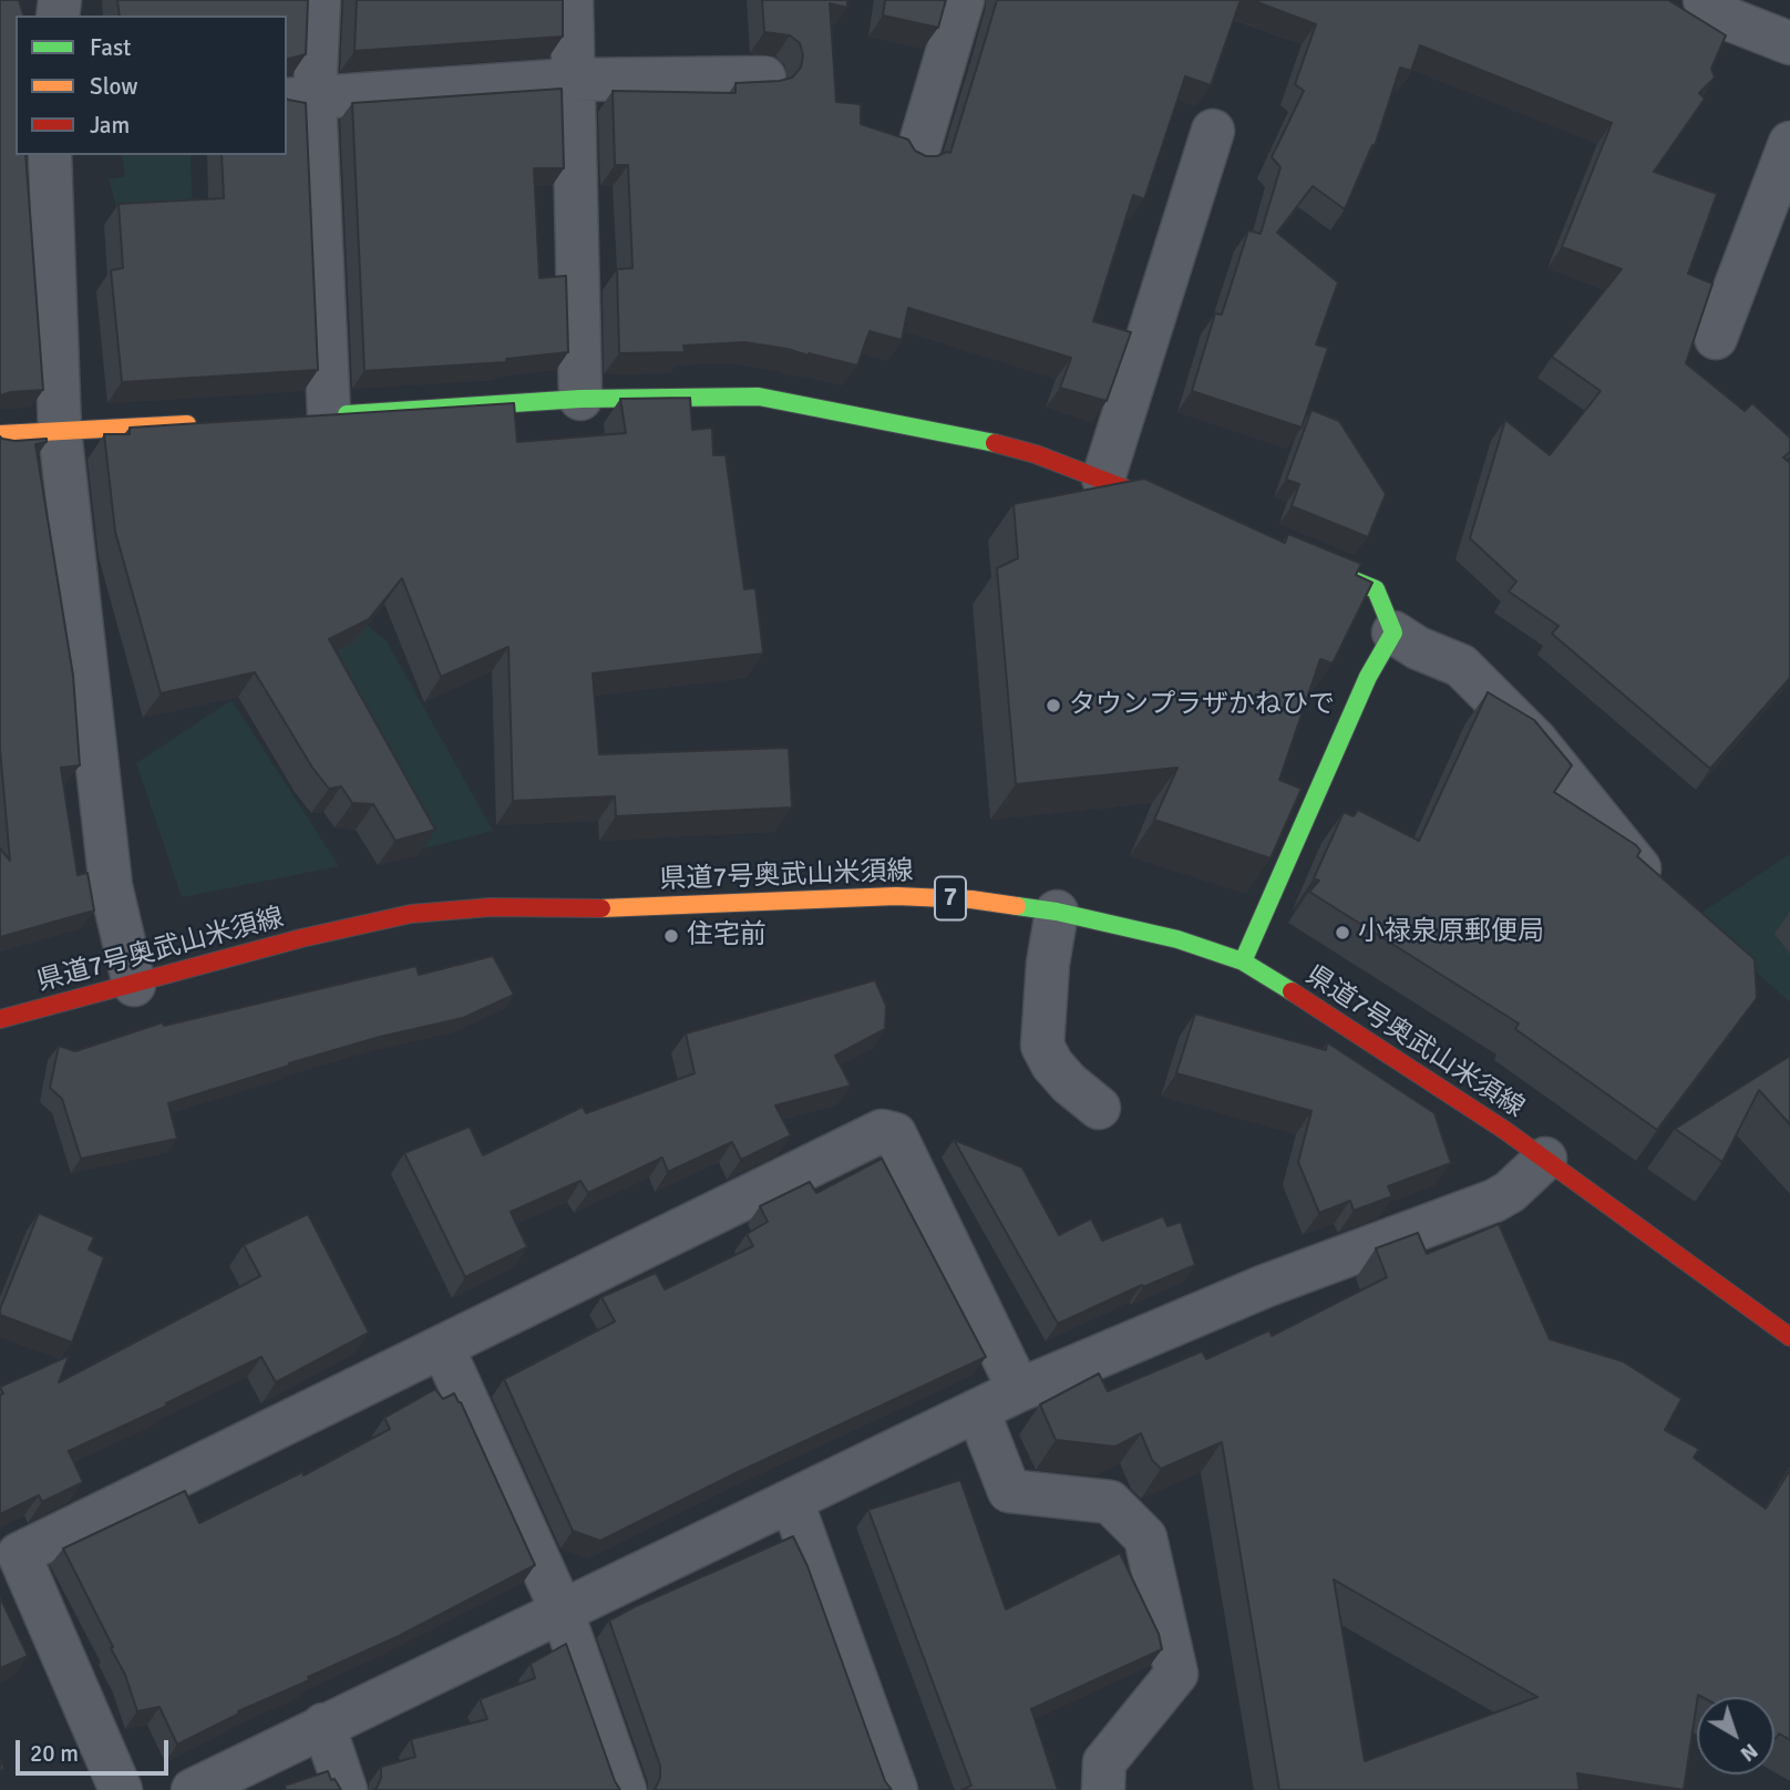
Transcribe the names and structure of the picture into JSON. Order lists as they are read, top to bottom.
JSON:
{
  "streets": {
    "main road": ["県道7号奥武山米須線", "7"]
  },
  "places": ["タウンプラザかねひで", "小禄泉原郵便局", "住宅前"],
  "legend": ["Fast", "Slow", "Jam"],
  "scale_bar": "20 m",
  "north": "bottom right"
}
